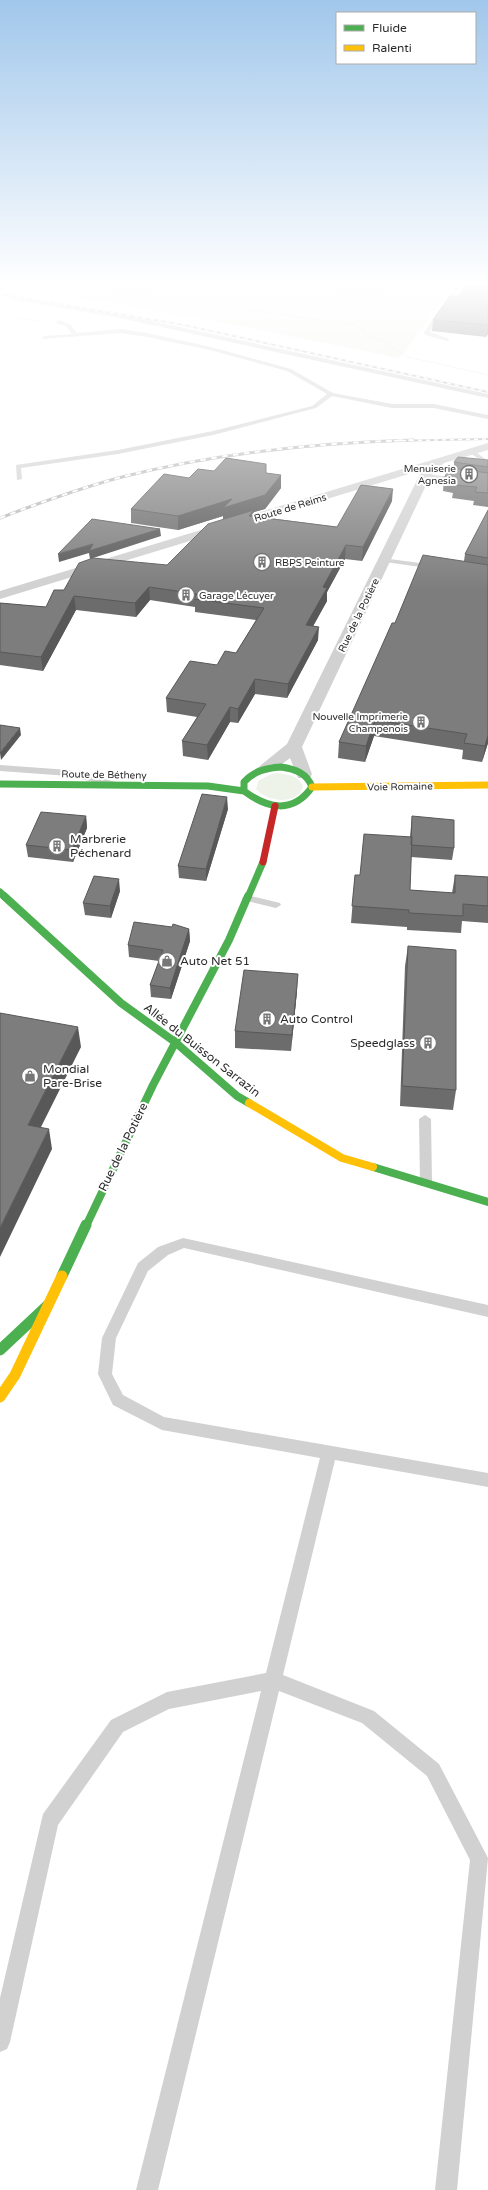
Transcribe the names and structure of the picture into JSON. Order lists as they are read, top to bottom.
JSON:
{
  "streets": {
    "main road": [
      "Rue de la Potière",
      "Route de Bétheny",
      "Voie Romaine",
      "Allée du Buisson Sarrazin"
    ],
    "street": ["Route de Reims"]
  },
  "crossings": [
    ["Route de Reims", "Rue de la Potière"],
    ["Rue de la Potière", "Allée du Buisson Sarrazin"],
    ["Route de Bétheny", "Voie Romaine"]
  ],
  "places": {
    "building": [
      "Menuiserie Agnesia",
      "RBPS Peinture",
      "Garage Lécuyer",
      "Nouvelle Imprimerie Champenois",
      "Marbrerie Péchenard",
      "Auto Control",
      "Speedglass"
    ],
    "shop": ["Auto Net 51", "Mondial Pare-Brise"]
  },
  "legend": ["Fluide", "Ralenti"]
}
